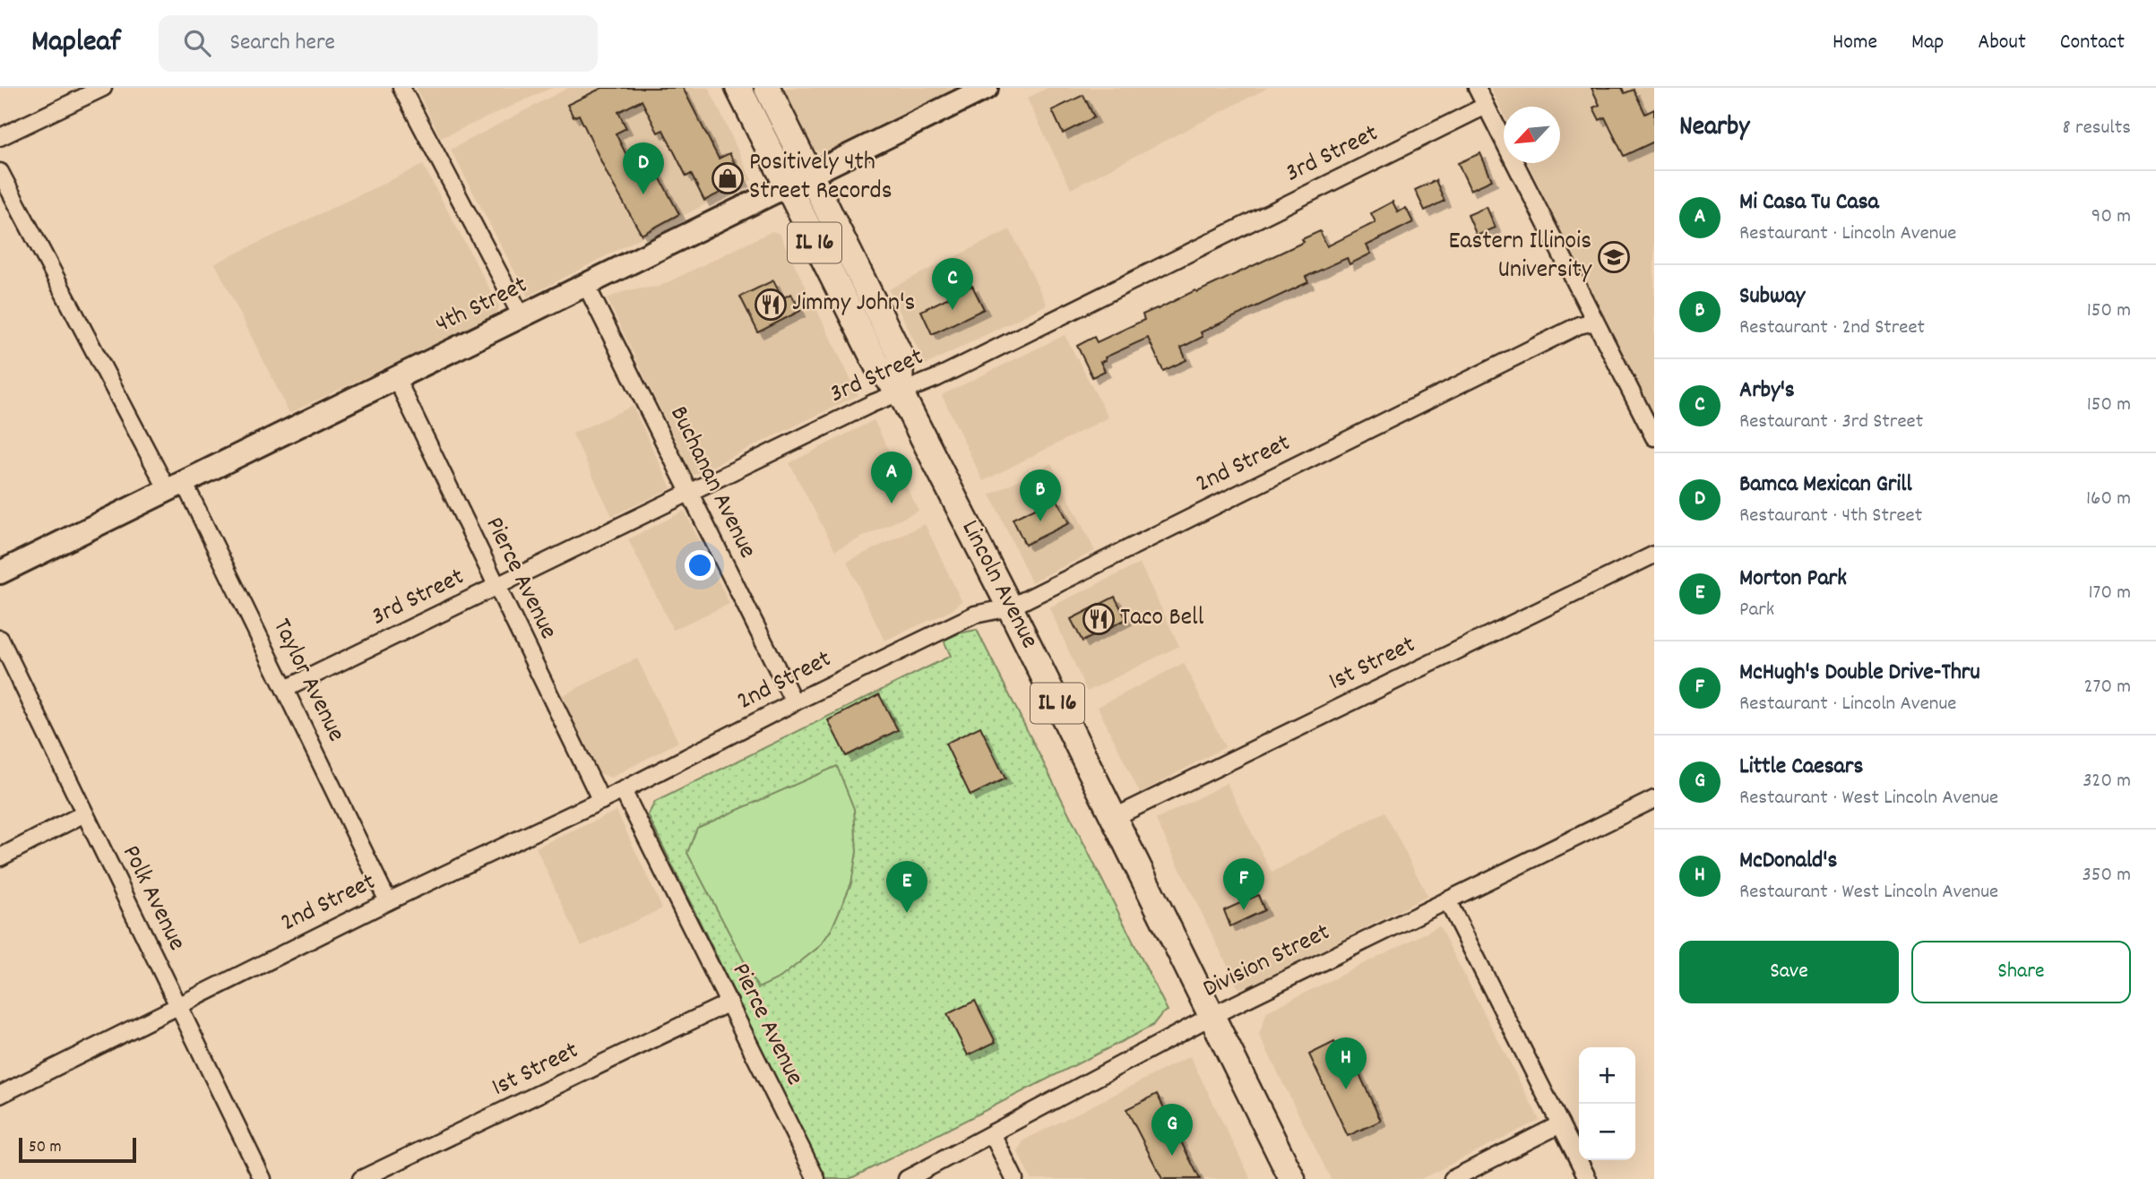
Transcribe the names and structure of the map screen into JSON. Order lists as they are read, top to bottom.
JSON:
{
  "streets": {
    "main road": ["IL 16", "Lincoln Avenue"],
    "street": [
      "3rd Street",
      "4th Street",
      "2nd Street",
      "Buchanan Avenue",
      "Pierce Avenue",
      "1st Street",
      "Taylor Avenue",
      "Polk Avenue",
      "Division Street"
    ]
  },
  "crossings": [
    ["3rd Street", "Buchanan Avenue"],
    ["3rd Street", "Pierce Avenue"],
    ["3rd Street", "Lincoln Avenue"],
    ["3rd Street", "Taylor Avenue"],
    ["IL 16", "Lincoln Avenue"],
    ["IL 16", "Division Street"],
    ["4th Street", "Buchanan Avenue"],
    ["4th Street", "Pierce Avenue"],
    ["4th Street", "Lincoln Avenue"],
    ["4th Street", "Taylor Avenue"],
    ["2nd Street", "Buchanan Avenue"],
    ["2nd Street", "Pierce Avenue"],
    ["2nd Street", "Lincoln Avenue"],
    ["2nd Street", "Taylor Avenue"],
    ["2nd Street", "Polk Avenue"],
    ["Pierce Avenue", "1st Street"],
    ["Lincoln Avenue", "1st Street"],
    ["Lincoln Avenue", "Division Street"]
  ],
  "places": {
    "shop": ["Positively 4th Street Records"],
    "school or university": ["Eastern Illinois University"],
    "restaurant": ["Jimmy John's", "Taco Bell"]
  },
  "scale_bar": "50 m",
  "north": "bottom left",
  "page": {
    "header": "Mapleaf",
    "search": "Search here",
    "nav": [
      "Home",
      "Map",
      "About",
      "Contact"
    ],
    "heading": ["Nearby", "8 results"],
    "pins": [
      "D",
      "C",
      "A",
      "B",
      "F",
      "E",
      "H",
      "G"
    ],
    "list": [
      {
        "mark": "A",
        "name": "Mi Casa Tu Casa",
        "note": "Restaurant · Lincoln Avenue",
        "value": "90 m"
      },
      {
        "mark": "B",
        "name": "Subway",
        "note": "Restaurant · 2nd Street",
        "value": "150 m"
      },
      {
        "mark": "C",
        "name": "Arby's",
        "note": "Restaurant · 3rd Street",
        "value": "150 m"
      },
      {
        "mark": "D",
        "name": "Bamca Mexican Grill",
        "note": "Restaurant · 4th Street",
        "value": "160 m"
      },
      {
        "mark": "E",
        "name": "Morton Park",
        "note": "Park",
        "value": "170 m"
      },
      {
        "mark": "F",
        "name": "McHugh's Double Drive-Thru",
        "note": "Restaurant · Lincoln Avenue",
        "value": "270 m"
      },
      {
        "mark": "G",
        "name": "Little Caesars",
        "note": "Restaurant · West Lincoln Avenue",
        "value": "320 m"
      },
      {
        "mark": "H",
        "name": "McDonald's",
        "note": "Restaurant · West Lincoln Avenue",
        "value": "350 m"
      }
    ],
    "buttons": ["Save", "Share"],
    "map_buttons": ["+", "−"],
    "scale": "50 m"
  }
}
